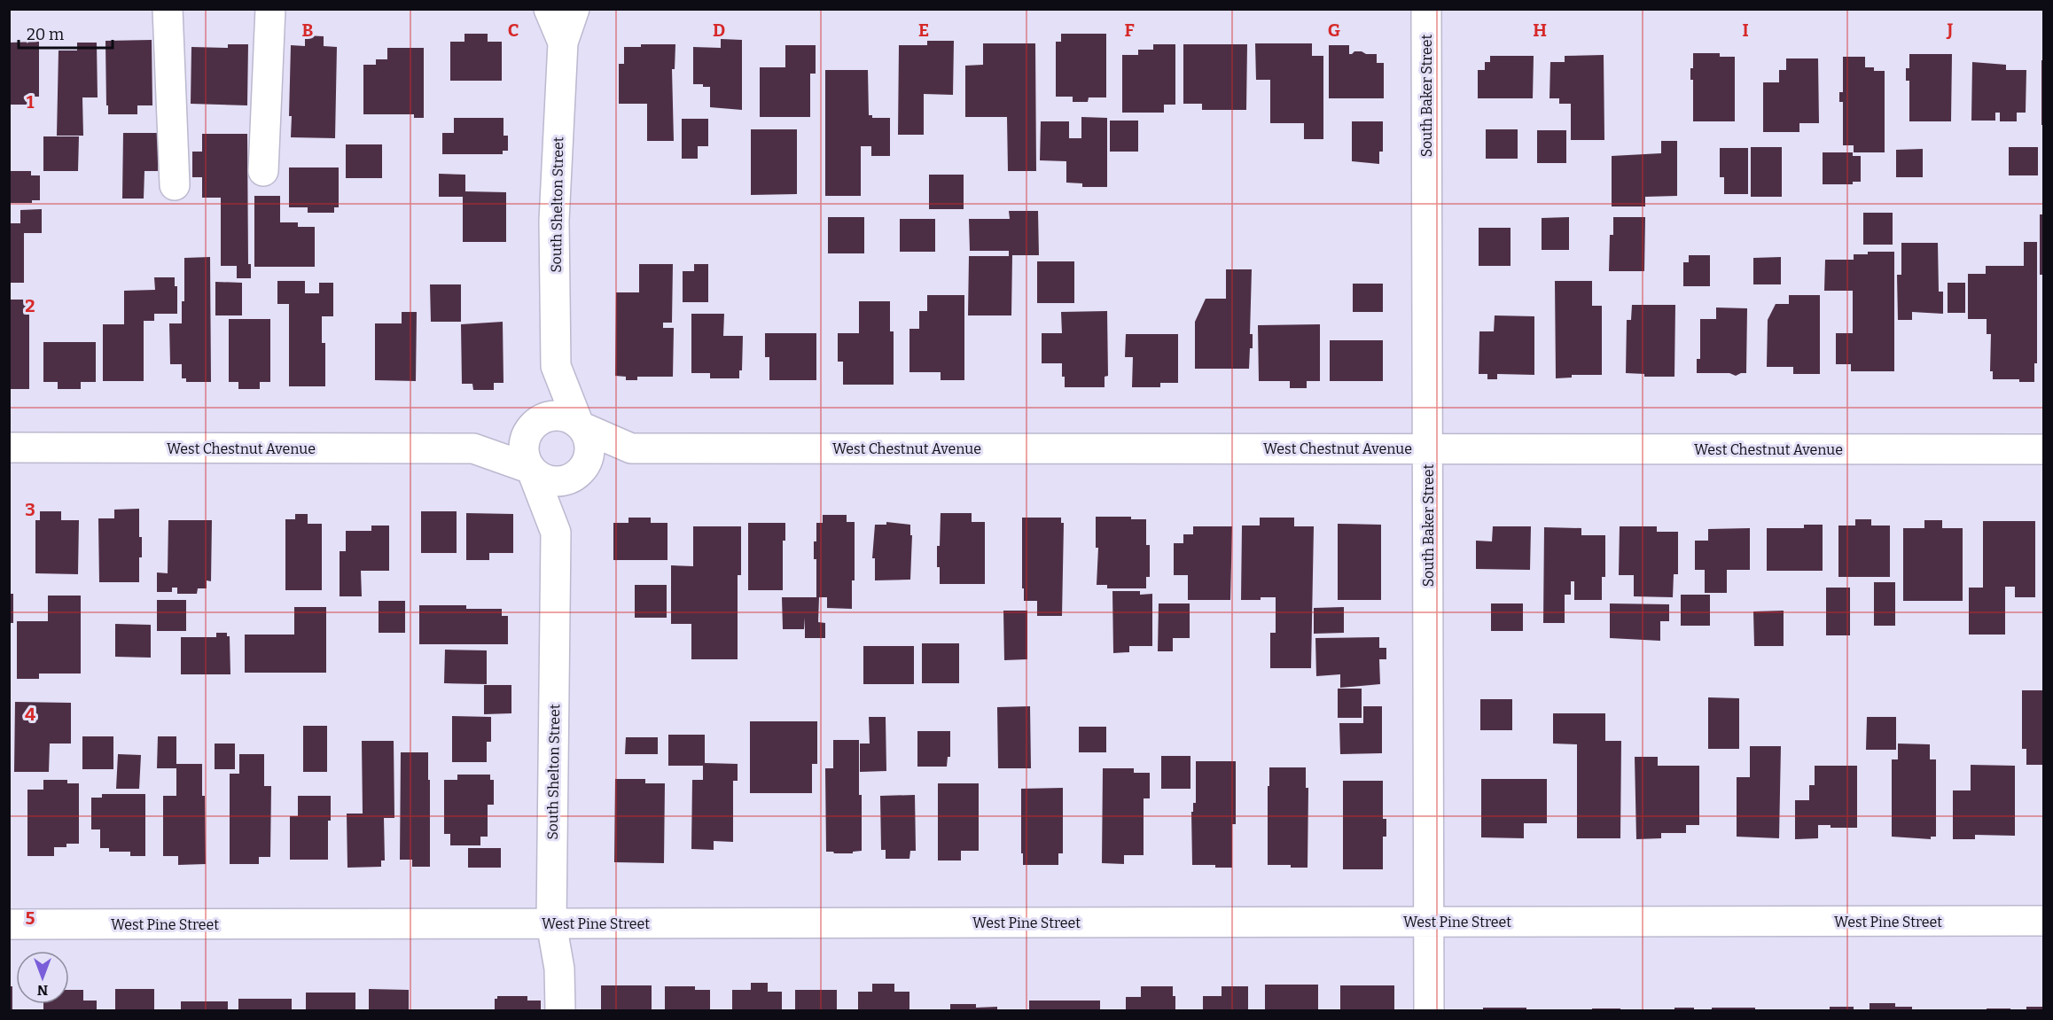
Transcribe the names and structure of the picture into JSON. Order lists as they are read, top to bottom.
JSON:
{
  "streets": {
    "street": [
      "South Baker Street",
      "South Shelton Street",
      "West Chestnut Avenue",
      "West Pine Street"
    ]
  },
  "crossings": [
    ["South Baker Street", "West Chestnut Avenue"],
    ["South Baker Street", "West Pine Street"],
    ["South Shelton Street", "West Chestnut Avenue"],
    ["South Shelton Street", "West Pine Street"]
  ],
  "scale_bar": "20 m",
  "north": "bottom",
  "grid": {
    "columns": [
      "B",
      "C",
      "D",
      "E",
      "F",
      "G",
      "H",
      "I",
      "J"
    ],
    "rows": [
      "1",
      "2",
      "3",
      "4",
      "5"
    ]
  }
}
